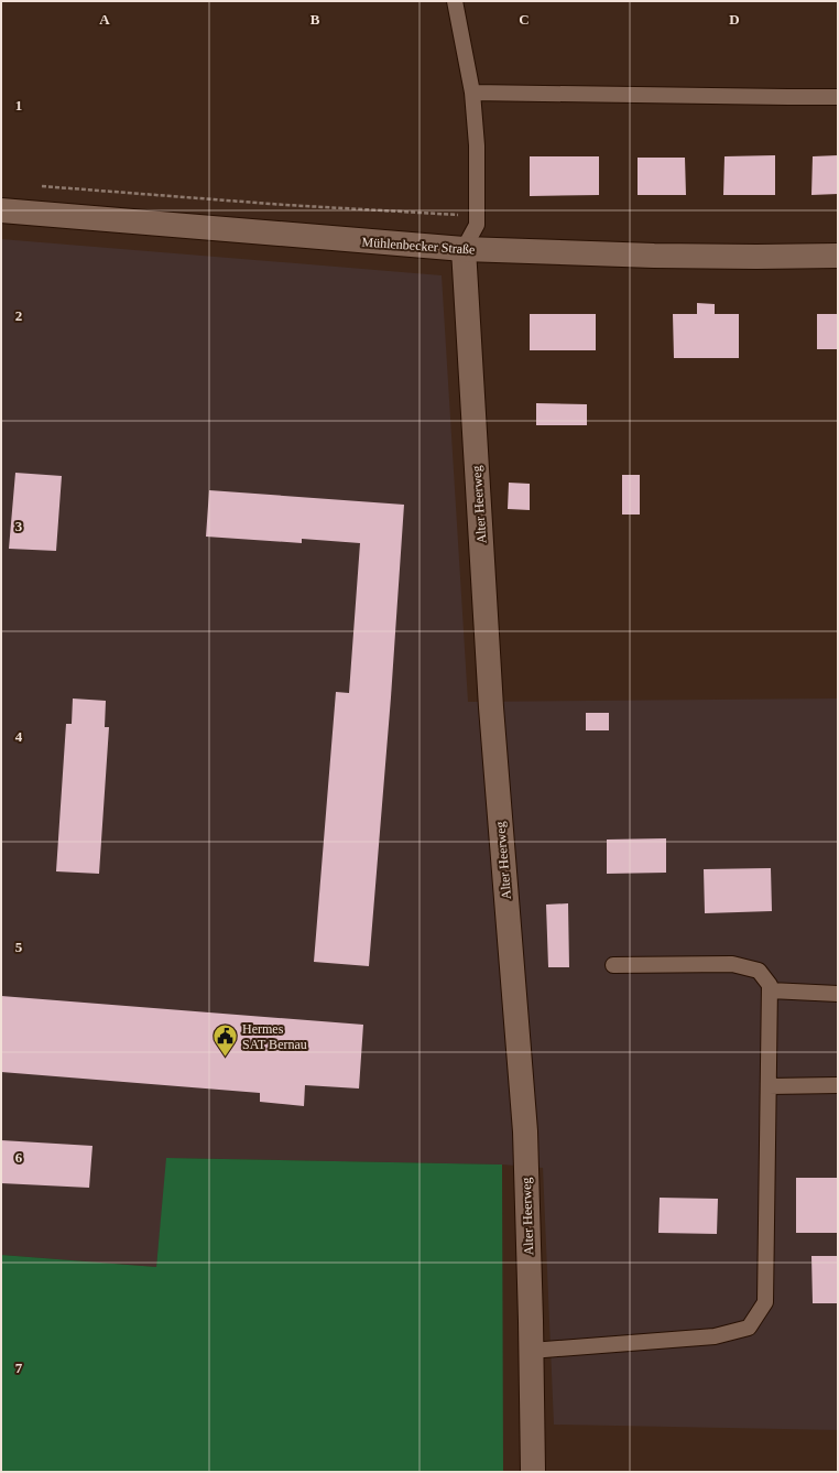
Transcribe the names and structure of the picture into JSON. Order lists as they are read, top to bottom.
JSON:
{
  "streets": {
    "street": ["Mühlenbecker Straße", "Alter Heerweg"]
  },
  "crossings": [
    ["Mühlenbecker Straße", "Alter Heerweg"]
  ],
  "places": {
    "public building": ["Hermes SAT Bernau"]
  },
  "grid": {
    "columns": [
      "A",
      "B",
      "C",
      "D"
    ],
    "rows": [
      "1",
      "2",
      "3",
      "4",
      "5",
      "6",
      "7"
    ]
  }
}
